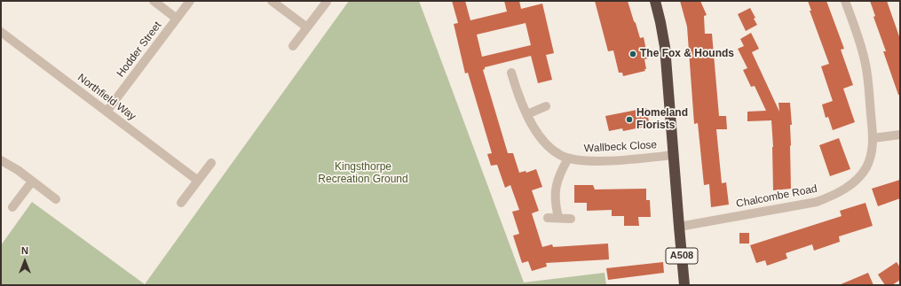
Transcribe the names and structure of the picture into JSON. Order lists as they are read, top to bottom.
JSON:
{
  "streets": {
    "highway": ["A508"],
    "street": [
      "Hodder Street",
      "Northfield Way",
      "Wallbeck Close",
      "Chalcombe Road"
    ]
  },
  "crossings": [
    ["Hodder Street", "Northfield Way"],
    ["Wallbeck Close", "A508"],
    ["Chalcombe Road", "A508"]
  ],
  "parks": ["Kingsthorpe Recreation Ground"],
  "places": ["The Fox & Hounds", "Homeland Florists"],
  "north": "top"
}
